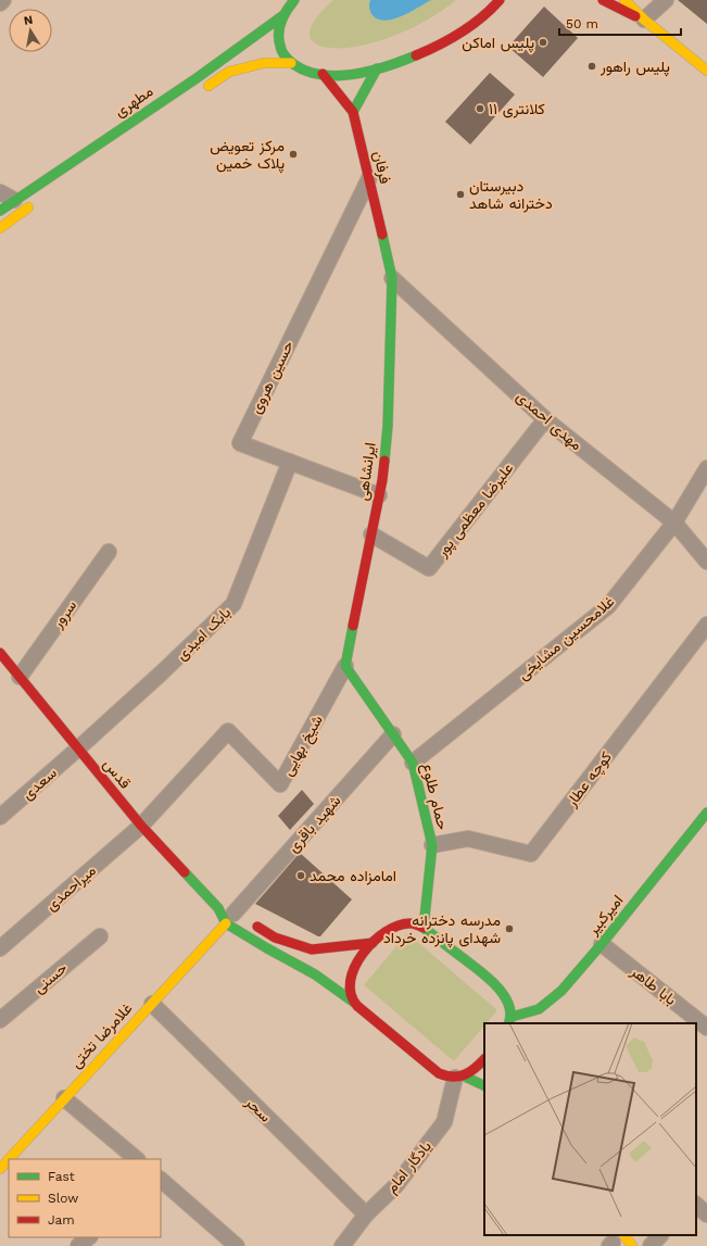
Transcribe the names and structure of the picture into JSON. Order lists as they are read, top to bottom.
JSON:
{
  "streets": {
    "main road": [
      "مطهری",
      "فرفان",
      "ایرانشاهی",
      "قدس",
      "حمام طلوع",
      "امیرکبیر",
      "غلامرضا تختی"
    ],
    "street": [
      "حسین هروی",
      "مهدی احمدی",
      "علیرضا معظمی پور",
      "سرور",
      "بابک امیدی",
      "غلامحسین مشایخی",
      "شیخ بهایی",
      "کوچه عطار",
      "سعدی",
      "شهید باقری",
      "میراحمدی",
      "حسنی",
      "بابا طاهر",
      "سحر",
      "یادگار امام"
    ]
  },
  "crossings": [
    ["فرفان", "حسین هروی"],
    ["فرفان", "مهدی احمدی"],
    ["فرفان", "ایرانشاهی"],
    ["حسین هروی", "ایرانشاهی"],
    ["حسین هروی", "بابک امیدی"],
    ["مهدی احمدی", "ایرانشاهی"],
    ["مهدی احمدی", "علیرضا معظمی پور"],
    ["مهدی احمدی", "غلامحسین مشایخی"],
    ["ایرانشاهی", "علیرضا معظمی پور"],
    ["ایرانشاهی", "شیخ بهایی"],
    ["ایرانشاهی", "حمام طلوع"],
    ["سرور", "قدس"],
    ["بابک امیدی", "قدس"],
    ["بابک امیدی", "سعدی"],
    ["غلامحسین مشایخی", "حمام طلوع"],
    ["شیخ بهایی", "قدس"],
    ["شیخ بهایی", "حمام طلوع"],
    ["شیخ بهایی", "میراحمدی"],
    ["قدس", "سعدی"],
    ["قدس", "شهید باقری"],
    ["قدس", "میراحمدی"],
    ["قدس", "غلامرضا تختی"],
    ["کوچه عطار", "حمام طلوع"],
    ["حمام طلوع", "شهید باقری"],
    ["شهید باقری", "غلامرضا تختی"],
    ["امیرکبیر", "بابا طاهر"],
    ["غلامرضا تختی", "سحر"],
    ["سحر", "یادگار امام"]
  ],
  "places": [
    "پلیس اماکن",
    "پلیس راهور",
    "کلانتری ۱۱",
    "مرکز تعویض پلاک خمین",
    "دبیرستان دخترانه شاهد",
    "امامزاده محمد",
    "مدرسه دخترانه شهدای پانزده خرداد"
  ],
  "legend": ["Fast", "Slow", "Jam"],
  "scale_bar": "50 m",
  "north": "top"
}
